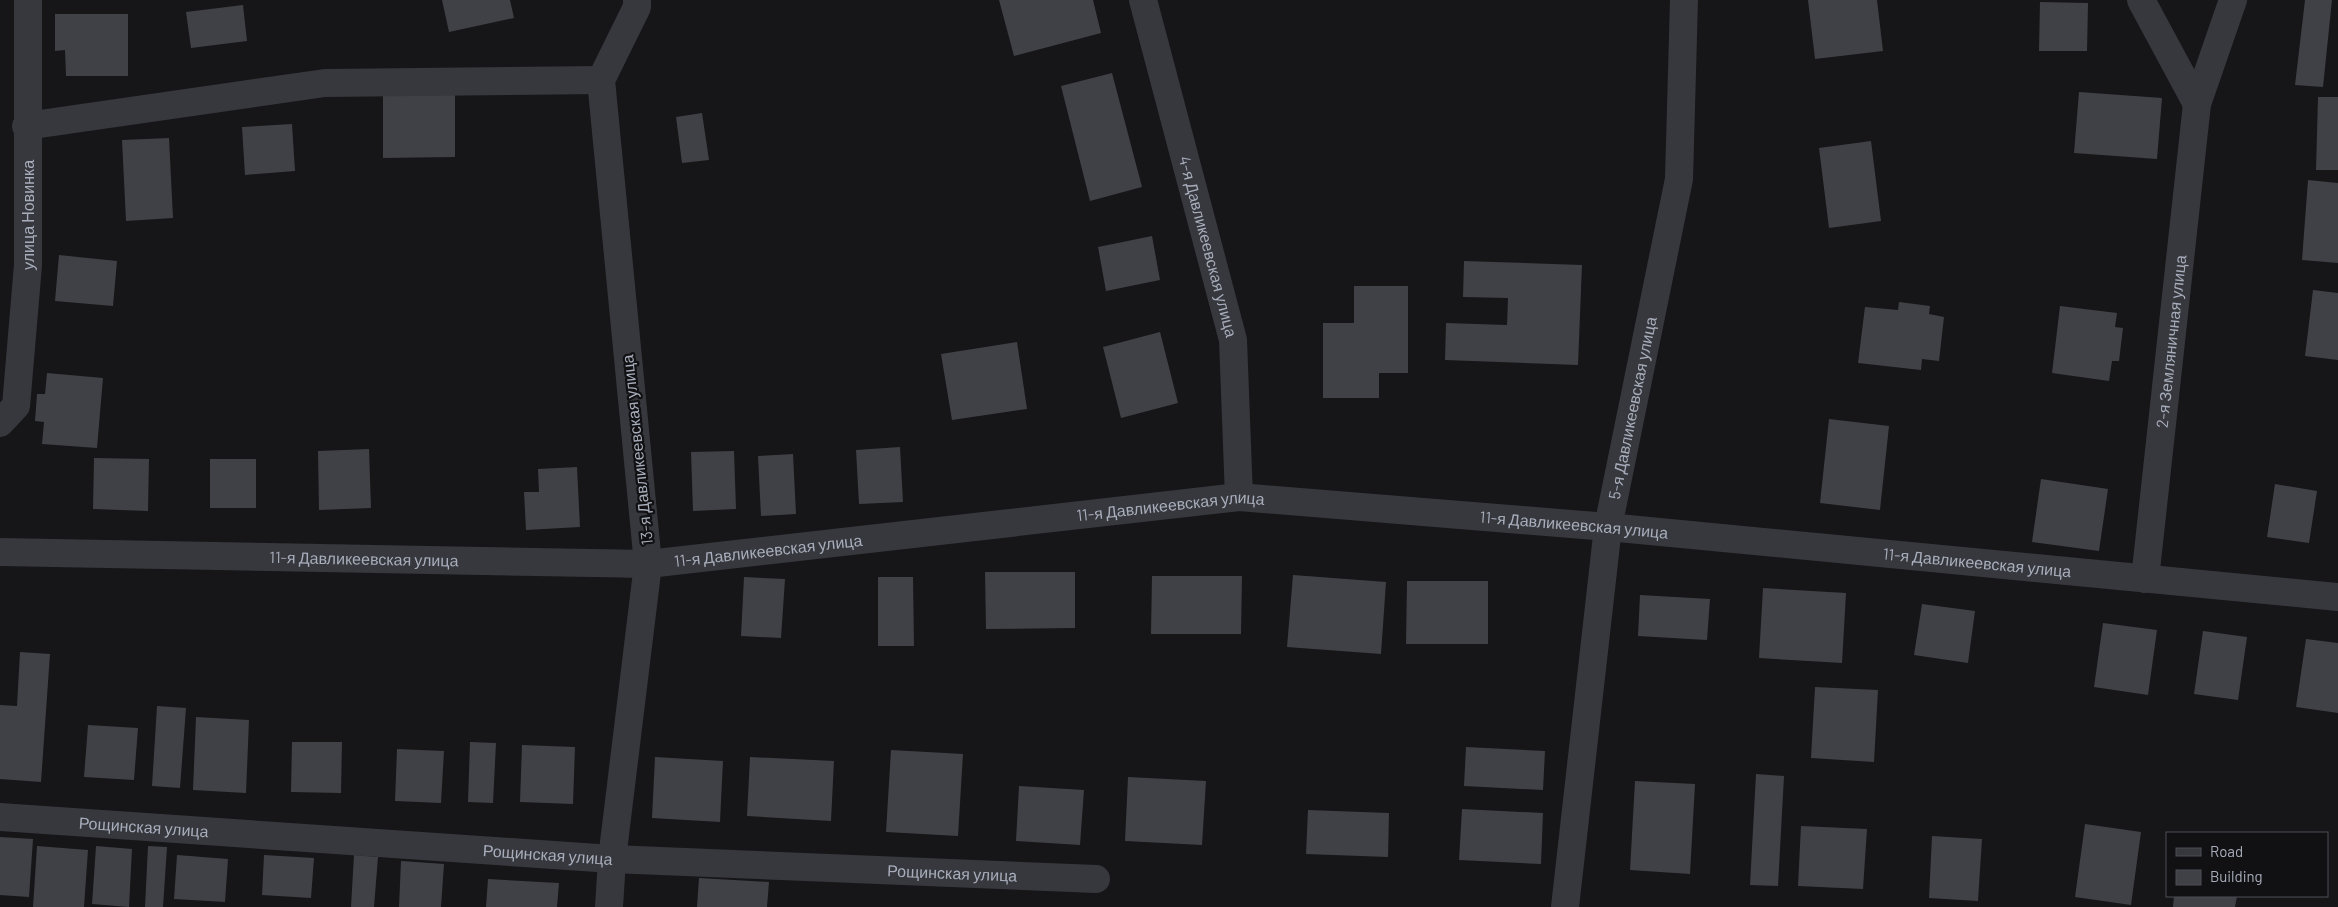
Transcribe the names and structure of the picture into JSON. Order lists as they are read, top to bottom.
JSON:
{
  "streets": {
    "street": [
      "улица Новинка",
      "4-я Давликеевская улица",
      "2-я Земляничная улица",
      "5-я Давликеевская улица",
      "13-я Давликеевская улица",
      "11-я Давликеевская улица",
      "Рощинская улица"
    ]
  },
  "crossings": [
    ["4-я Давликеевская улица", "11-я Давликеевская улица"],
    ["2-я Земляничная улица", "11-я Давликеевская улица"],
    ["5-я Давликеевская улица", "11-я Давликеевская улица"],
    ["13-я Давликеевская улица", "11-я Давликеевская улица"],
    ["13-я Давликеевская улица", "Рощинская улица"]
  ],
  "legend": ["Road", "Building"]
}
